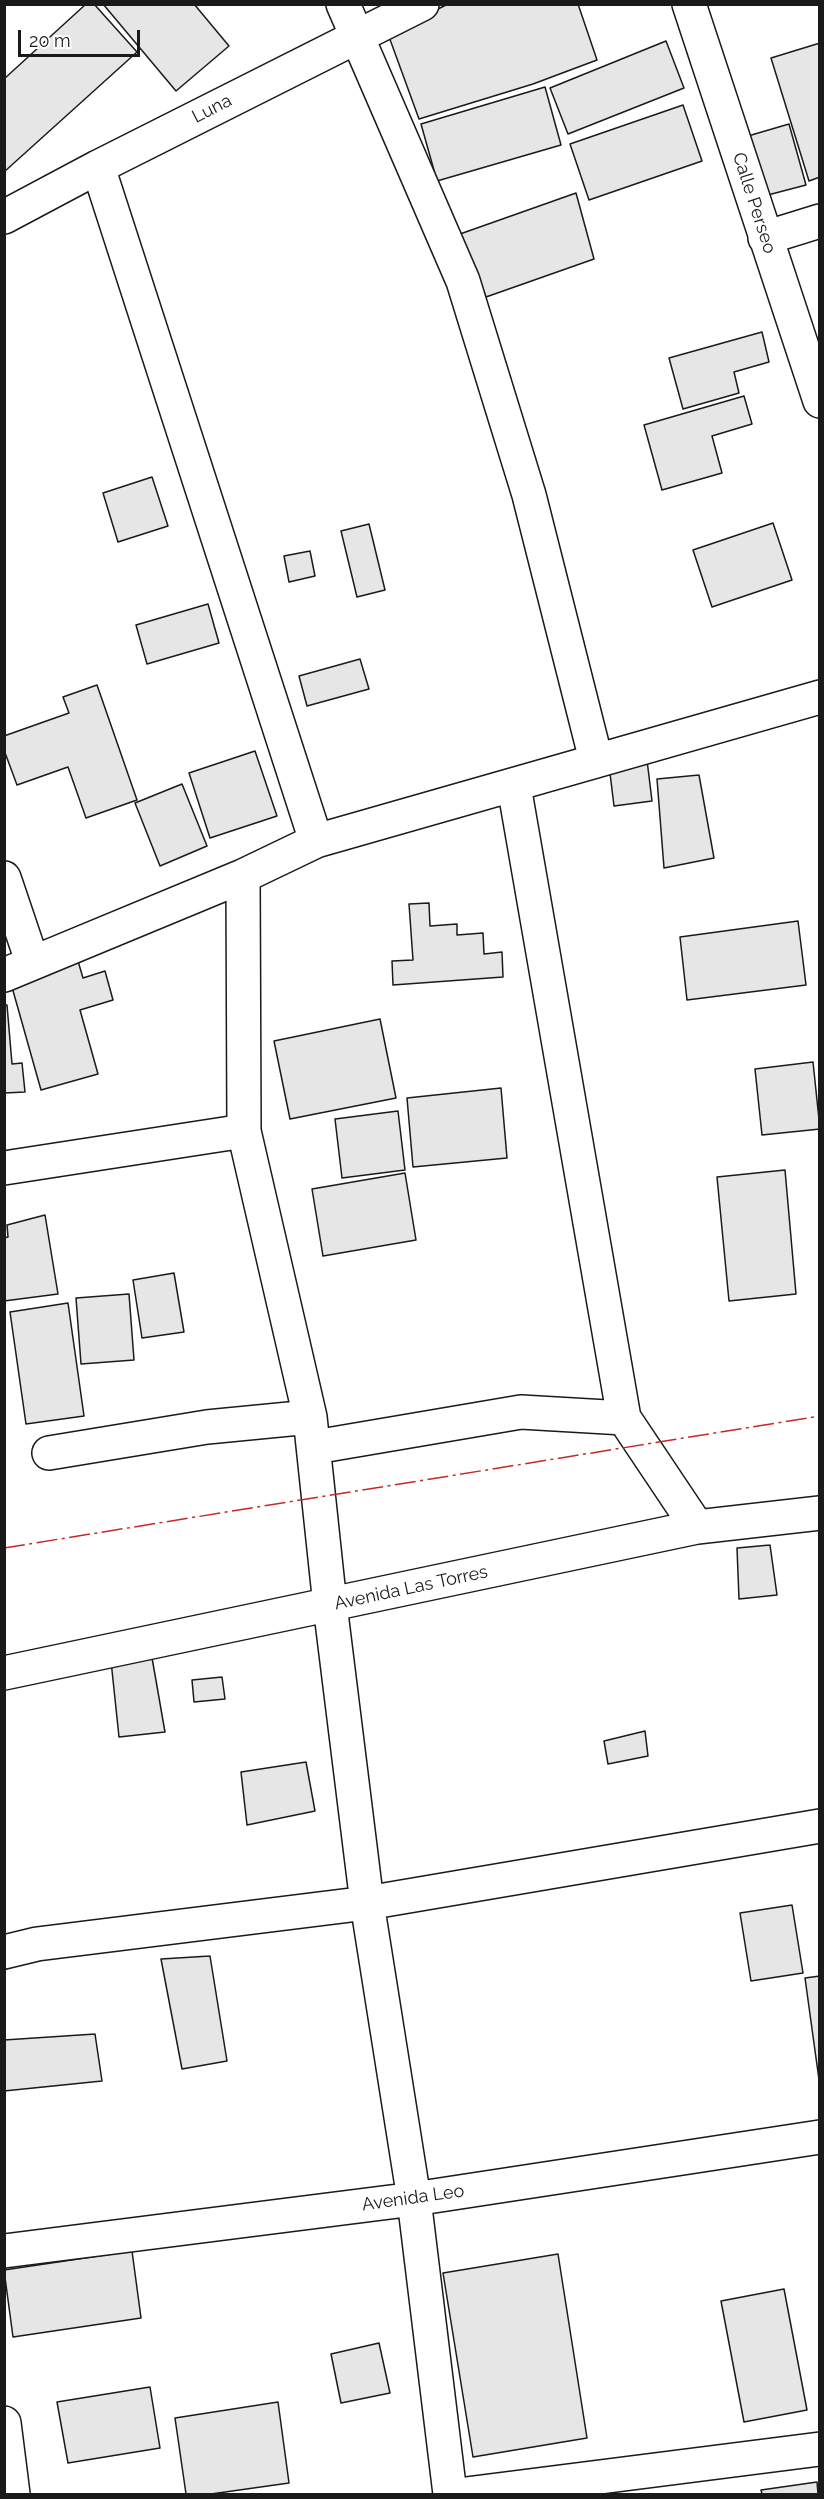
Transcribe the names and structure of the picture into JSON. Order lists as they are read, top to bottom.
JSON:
{
  "streets": {
    "street": [
      "Luna",
      "Calle Perseo",
      "Avenida Las Torres",
      "Avenida Leo"
    ]
  },
  "scale_bar": "20 m"
}
